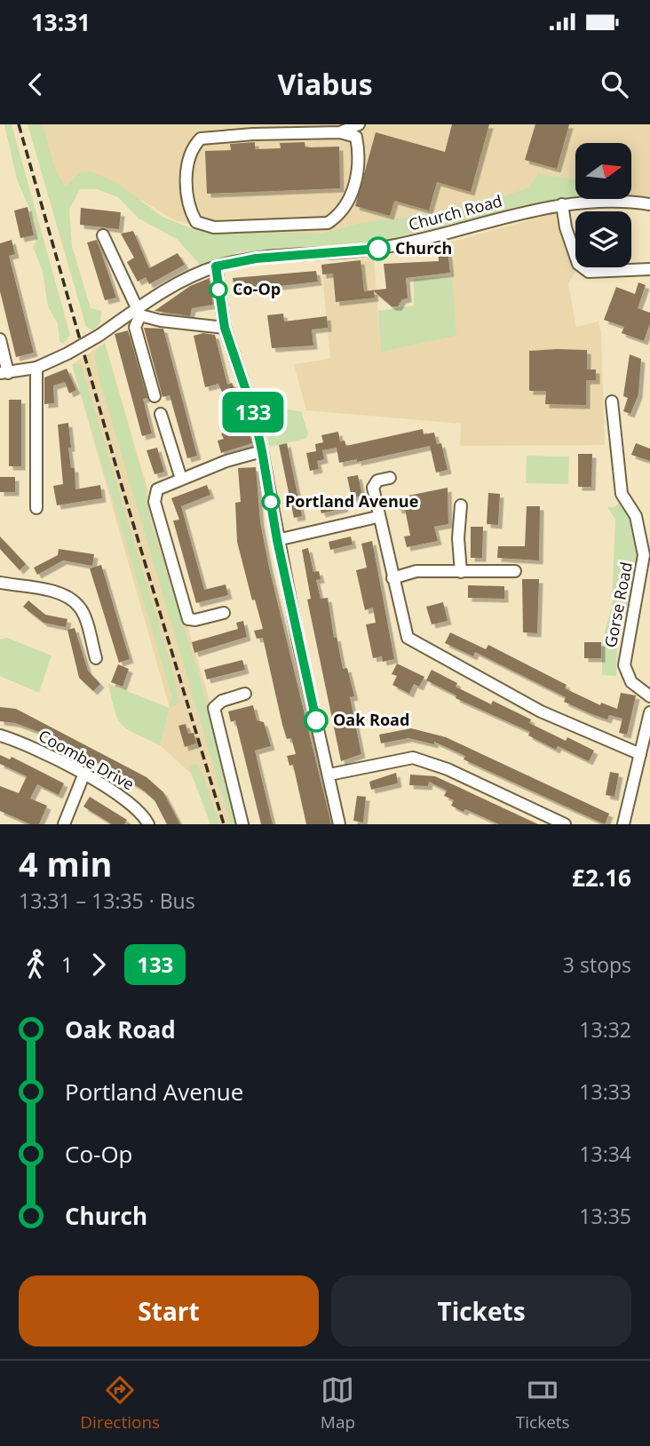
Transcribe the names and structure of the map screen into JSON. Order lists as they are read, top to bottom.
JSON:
{
  "streets": {
    "street": ["Church Road", "Gorse Road", "Coombe Drive"]
  },
  "places": [
    "Church",
    "Co-Op",
    "Portland Avenue",
    "Oak Road"
  ],
  "lines": ["bus line 133"],
  "north": "right",
  "page": {
    "status": "13:31",
    "header": "Viabus",
    "on_map": "133",
    "heading": ["4 min", "13:31 – 13:35 · Bus", "£2.16"],
    "legs": ["1", "133", "3 stops"],
    "list": [
      {
        "name": "Oak Road",
        "value": "13:32"
      },
      {
        "name": "Portland Avenue",
        "value": "13:33"
      },
      {
        "name": "Co-Op",
        "value": "13:34"
      },
      {
        "name": "Church",
        "value": "13:35"
      }
    ],
    "buttons": ["Start", "Tickets"],
    "tabs": ["Directions", "Map", "Tickets"]
  }
}
